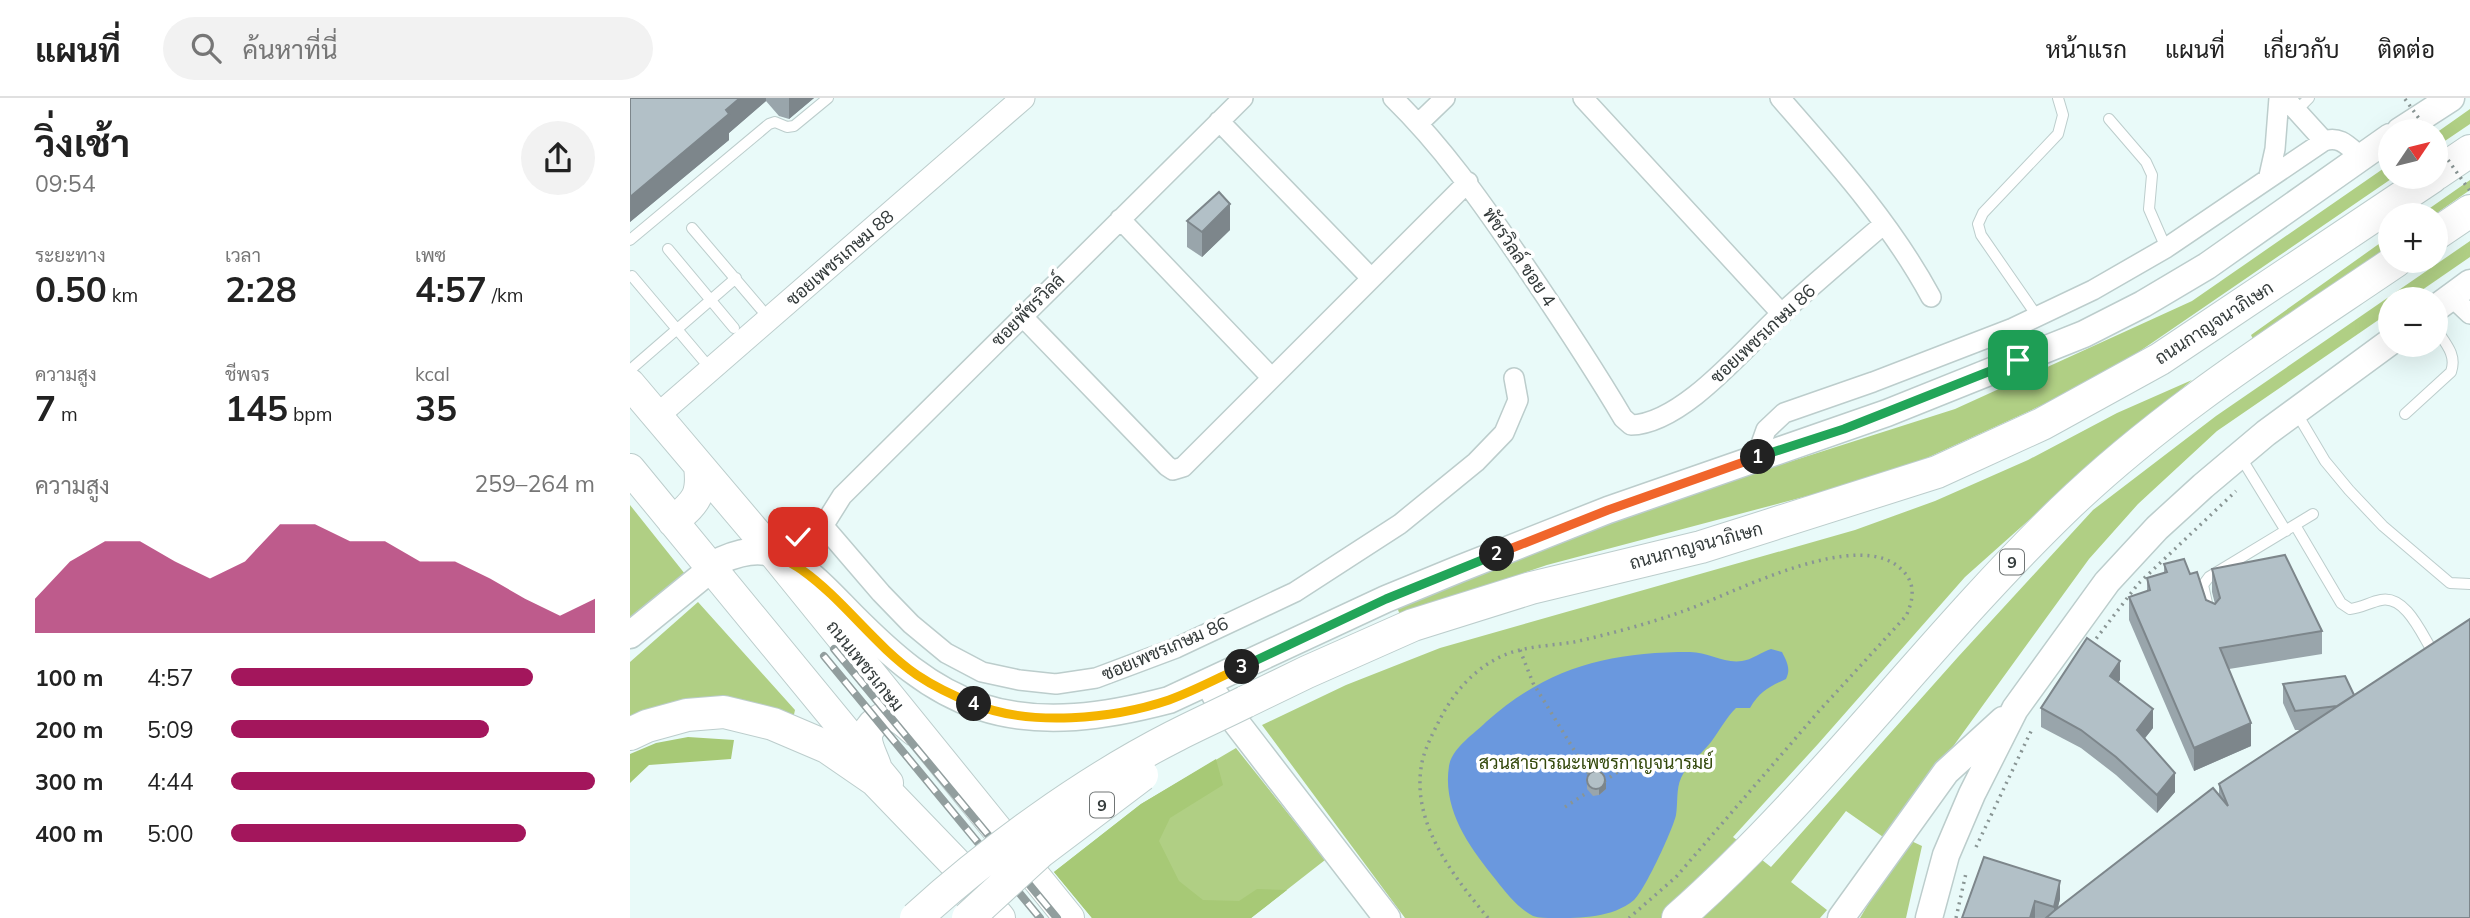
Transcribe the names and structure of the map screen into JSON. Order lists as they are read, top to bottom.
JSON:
{
  "streets": {
    "highway": ["ถนนกาญจนาภิเษก", "9"],
    "main road": ["ถนนเพชรเกษม"],
    "street": [
      "พัชรวิลล์ ซอย 4",
      "ซอยเพชรเกษม 88",
      "ซอยพัชรวิลล์",
      "ซอยเพชรเกษม 86"
    ]
  },
  "crossings": [
    ["พัชรวิลล์ ซอย 4", "ซอยเพชรเกษม 86"],
    ["ซอยเพชรเกษม 88", "ถนนเพชรเกษม"],
    ["ซอยพัชรวิลล์", "ซอยเพชรเกษม 86"]
  ],
  "parks": ["สวนสาธารณะเพชรกาญจนารมย์"],
  "north": "top right",
  "page": {
    "header": "แผนที่",
    "search": "ค้นหาที่นี่",
    "nav": [
      "หน้าแรก",
      "แผนที่",
      "เกี่ยวกับ",
      "ติดต่อ"
    ],
    "heading": ["วิ่งเช้า", "09:54"],
    "map_buttons": ["+", "−"],
    "stats": [
      ["ระยะทาง", "0.50 km"],
      ["เวลา", "2:28"],
      ["เพซ", "4:57 /km"],
      ["ความสูง", "7 m"],
      ["ชีพจร", "145 bpm"],
      ["kcal", "35"]
    ],
    "pins": [
      "1",
      "2",
      "3",
      "4"
    ],
    "chart": ["ความสูง", "259–264 m"],
    "list": [
      {
        "name": "100 m",
        "note": "4:57"
      },
      {
        "name": "200 m",
        "note": "5:09"
      },
      {
        "name": "300 m",
        "note": "4:44"
      },
      {
        "name": "400 m",
        "note": "5:00"
      }
    ]
  }
}
